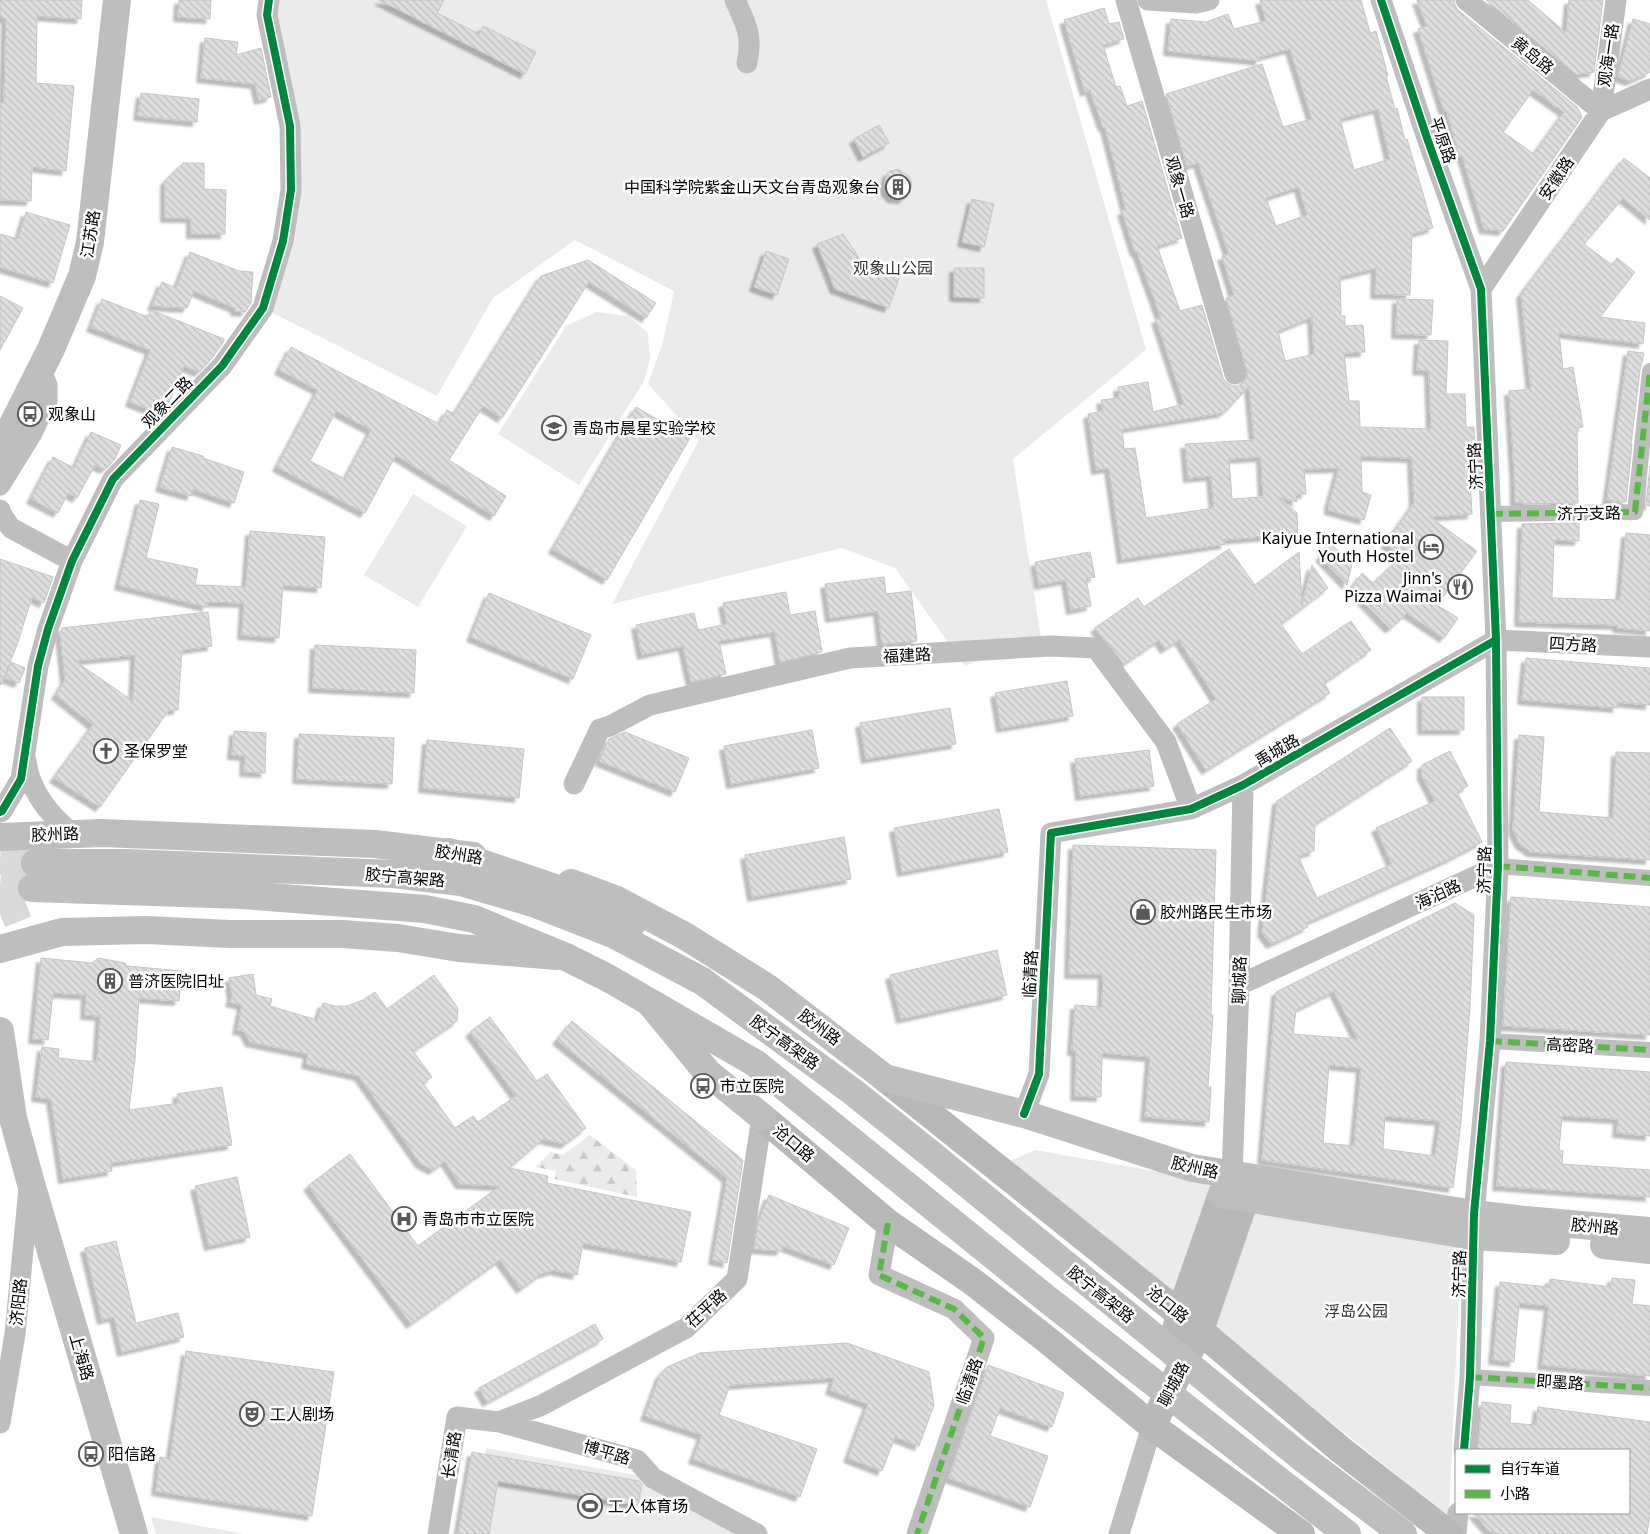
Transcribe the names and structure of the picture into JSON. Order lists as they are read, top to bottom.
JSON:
{
  "streets": {
    "main road": [
      "江苏路",
      "胶州路",
      "胶宁高架路",
      "聊城路",
      "沧口路",
      "上海路"
    ],
    "street": [
      "黄岛路",
      "观海一路",
      "平原路",
      "安徽路",
      "观象一路",
      "观象二路",
      "济宁路",
      "济宁支路",
      "四方路",
      "福建路",
      "禹城路",
      "海泊路",
      "临清路",
      "高密路",
      "济阳路",
      "茌平路",
      "即墨路",
      "博平路",
      "长清路"
    ]
  },
  "crossings": [
    ["黄岛路", "观海一路"],
    ["黄岛路", "安徽路"],
    ["观海一路", "安徽路"],
    ["平原路", "安徽路"],
    ["平原路", "济宁路"],
    ["安徽路", "济宁路"],
    ["济宁路", "济宁支路"],
    ["济宁路", "四方路"],
    ["济宁路", "禹城路"],
    ["济宁路", "胶州路"],
    ["济宁路", "海泊路"],
    ["济宁路", "高密路"],
    ["济宁路", "即墨路"],
    ["四方路", "禹城路"],
    ["福建路", "禹城路"],
    ["禹城路", "临清路"],
    ["禹城路", "聊城路"],
    ["胶州路", "临清路"],
    ["胶州路", "聊城路"],
    ["胶州路", "沧口路"],
    ["海泊路", "聊城路"],
    ["临清路", "沧口路"],
    ["聊城路", "沧口路"],
    ["沧口路", "茌平路"],
    ["济阳路", "上海路"],
    ["茌平路", "博平路"],
    ["茌平路", "长清路"],
    ["博平路", "长清路"]
  ],
  "parks": ["观象山公园", "浮岛公园"],
  "places": {
    "building": ["中国科学院紫金山天文台青岛观象台", "普济医院旧址"],
    "bus stop": ["观象山", "市立医院", "阳信路"],
    "school or university": ["青岛市晨星实验学校"],
    "hotel": ["Kaiyue International Youth Hostel"],
    "restaurant": ["Jinn's Pizza Waimai"],
    "church": ["圣保罗堂"],
    "shop": ["胶州路民生市场"],
    "hospital": ["青岛市市立医院"],
    "theatre": ["工人剧场"],
    "sports": ["工人体育场"]
  },
  "legend": ["自行车道", "小路"]
}
